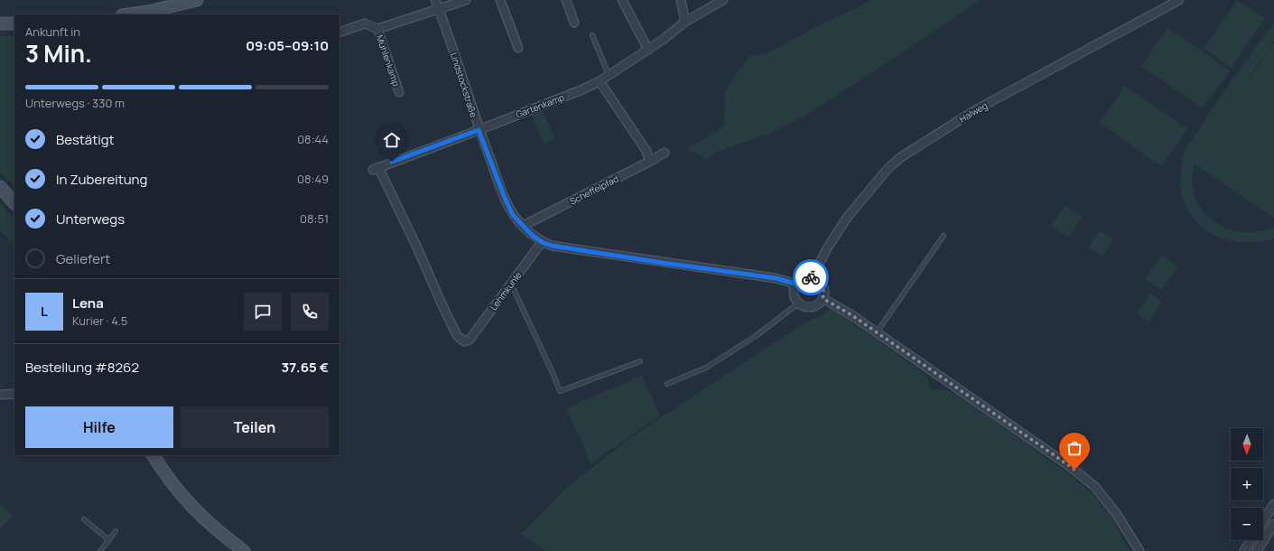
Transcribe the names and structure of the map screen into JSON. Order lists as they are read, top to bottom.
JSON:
{
  "streets": {
    "street": [
      "Mühlenkamp",
      "Lindstockstraße",
      "Gartenkamp",
      "Halweg",
      "Scheffelpfad",
      "Lehmkuhle"
    ]
  },
  "crossings": [
    ["Mühlenkamp", "Lindstockstraße"],
    ["Lindstockstraße", "Gartenkamp"],
    ["Lindstockstraße", "Halweg"],
    ["Lindstockstraße", "Scheffelpfad"],
    ["Lindstockstraße", "Lehmkuhle"],
    ["Gartenkamp", "Lehmkuhle"]
  ],
  "north": "bottom",
  "page": {
    "heading": ["3 Min.", "Ankunft in", "09:05–09:10"],
    "panel": [
      "Lena",
      "Kurier · 4.5",
      "Bestellung #8262",
      "37.65 €"
    ],
    "bar": "Unterwegs · 330 m",
    "list": [
      ["Bestätigt", "08:44"],
      ["In Zubereitung", "08:49"],
      ["Unterwegs", "08:51"],
      "Geliefert"
    ],
    "round": "L",
    "buttons": ["Hilfe", "Teilen"],
    "map_buttons": ["+", "−"]
  }
}
